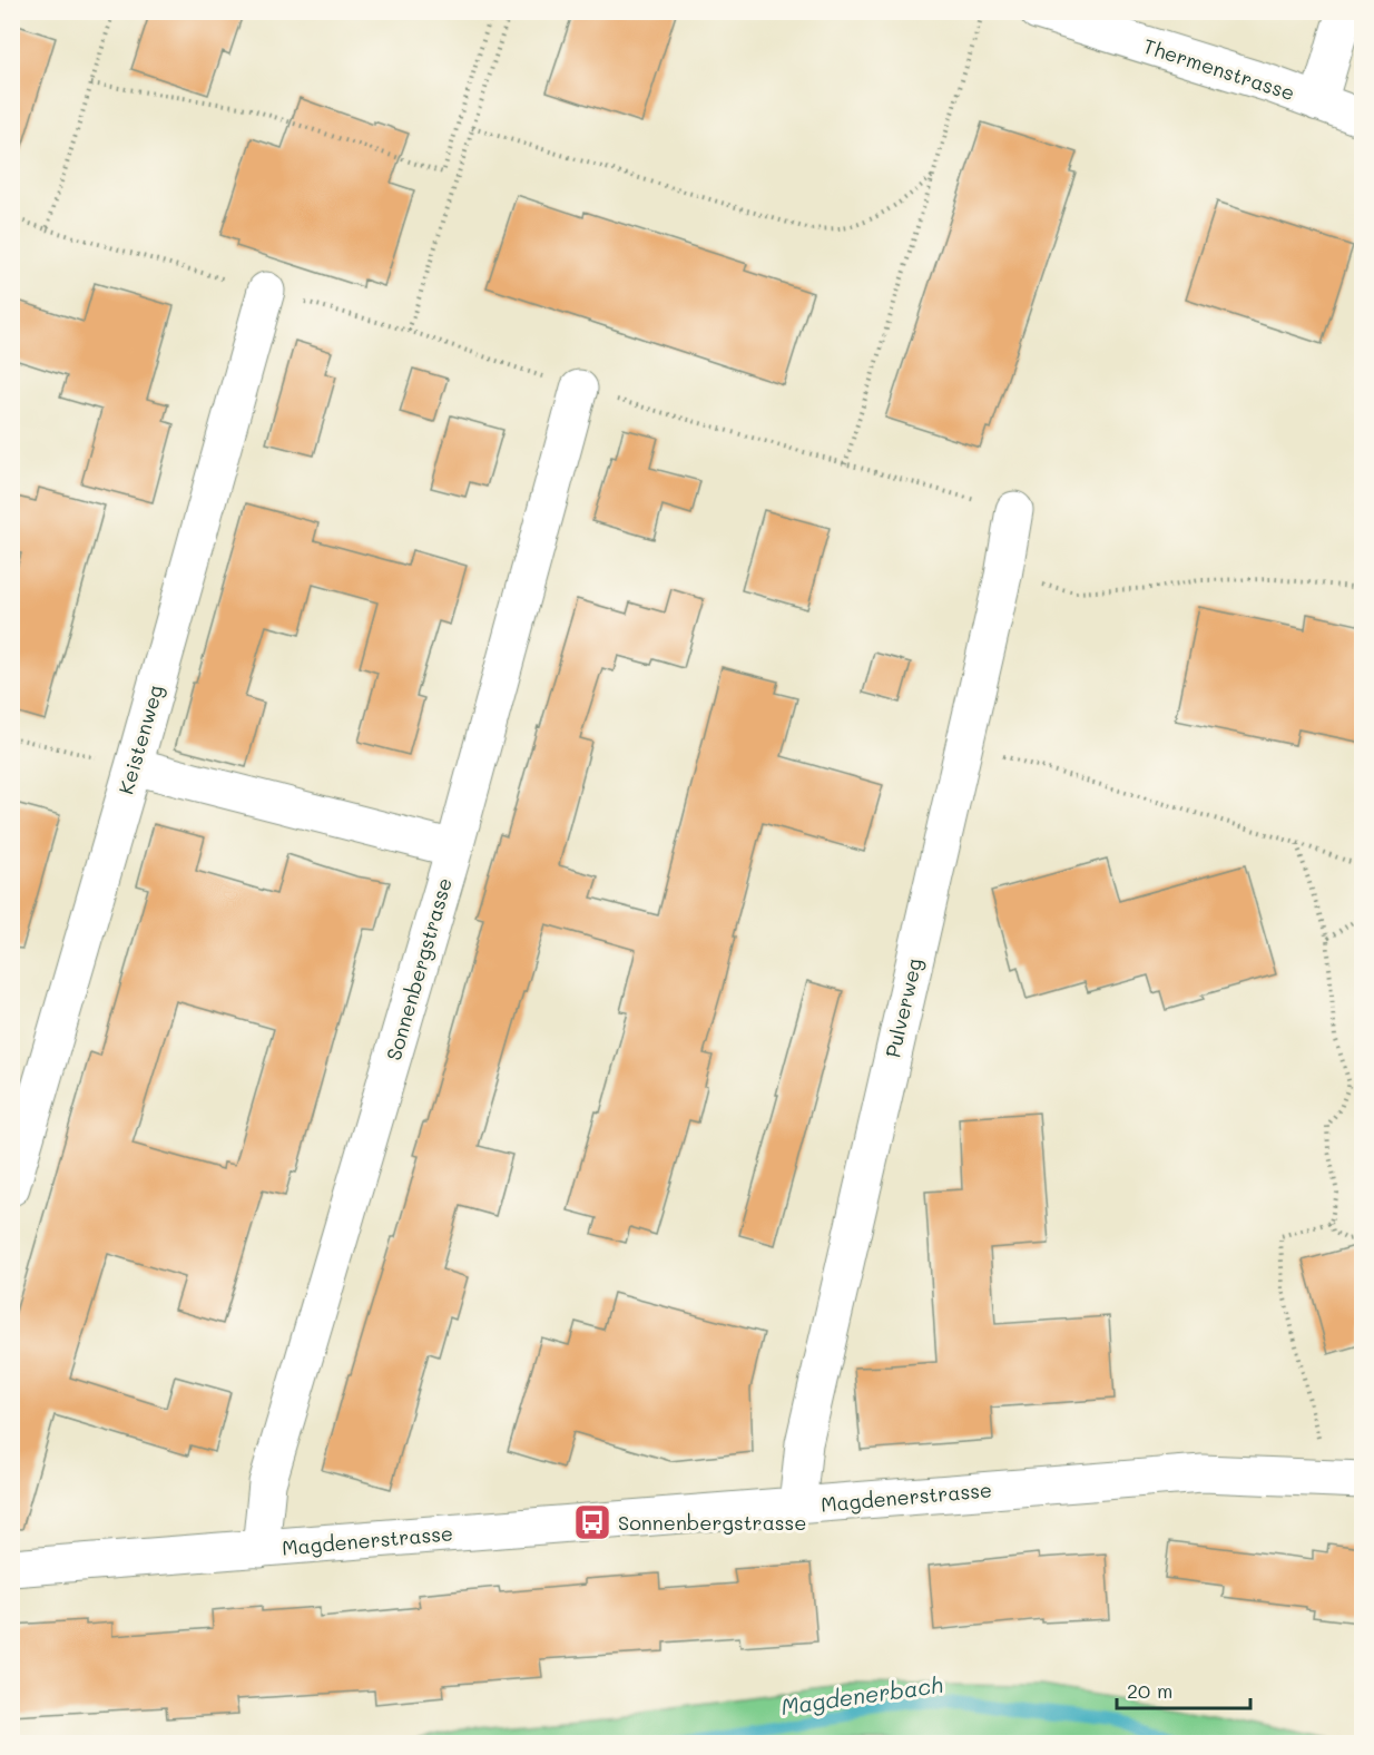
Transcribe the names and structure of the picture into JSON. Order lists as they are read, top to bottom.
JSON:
{
  "streets": {
    "street": [
      "Thermenstrasse",
      "Keistenweg",
      "Sonnenbergstrasse",
      "Pulverweg",
      "Magdenerstrasse"
    ]
  },
  "crossings": [
    ["Sonnenbergstrasse", "Magdenerstrasse"],
    ["Pulverweg", "Magdenerstrasse"]
  ],
  "water": ["Magdenerbach"],
  "places": {
    "bus stop": ["Sonnenbergstrasse"]
  },
  "scale_bar": "20 m"
}
